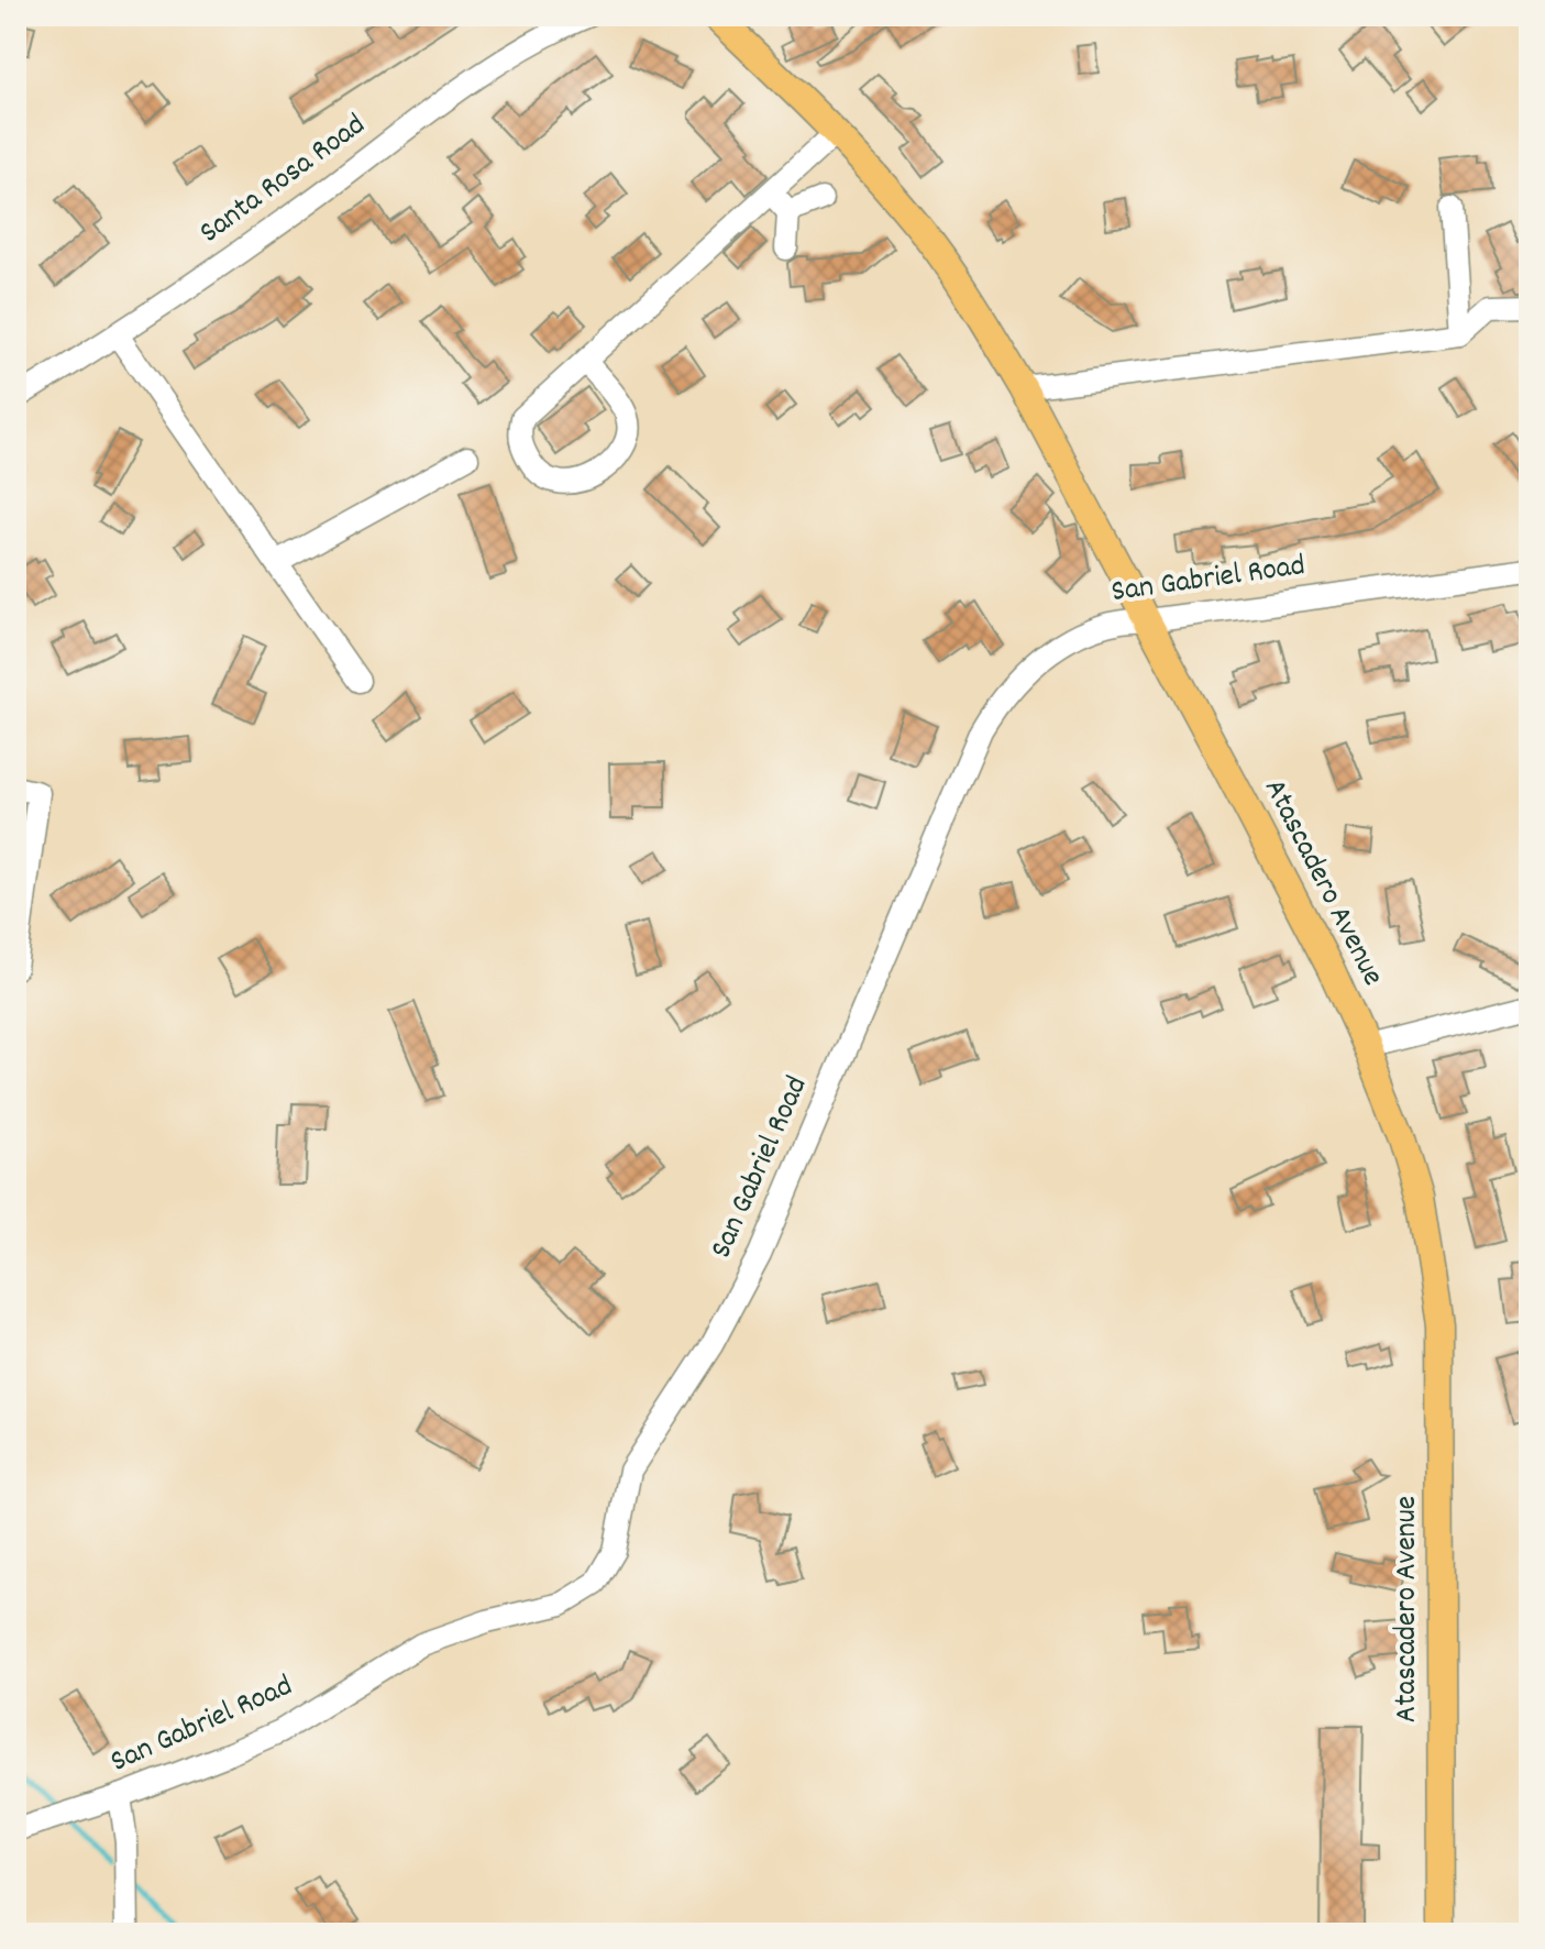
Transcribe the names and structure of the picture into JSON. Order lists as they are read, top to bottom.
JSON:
{
  "streets": {
    "main road": ["Atascadero Avenue"],
    "street": ["Santa Rosa Road", "San Gabriel Road"]
  },
  "crossings": [
    ["San Gabriel Road", "Atascadero Avenue"]
  ]
}
